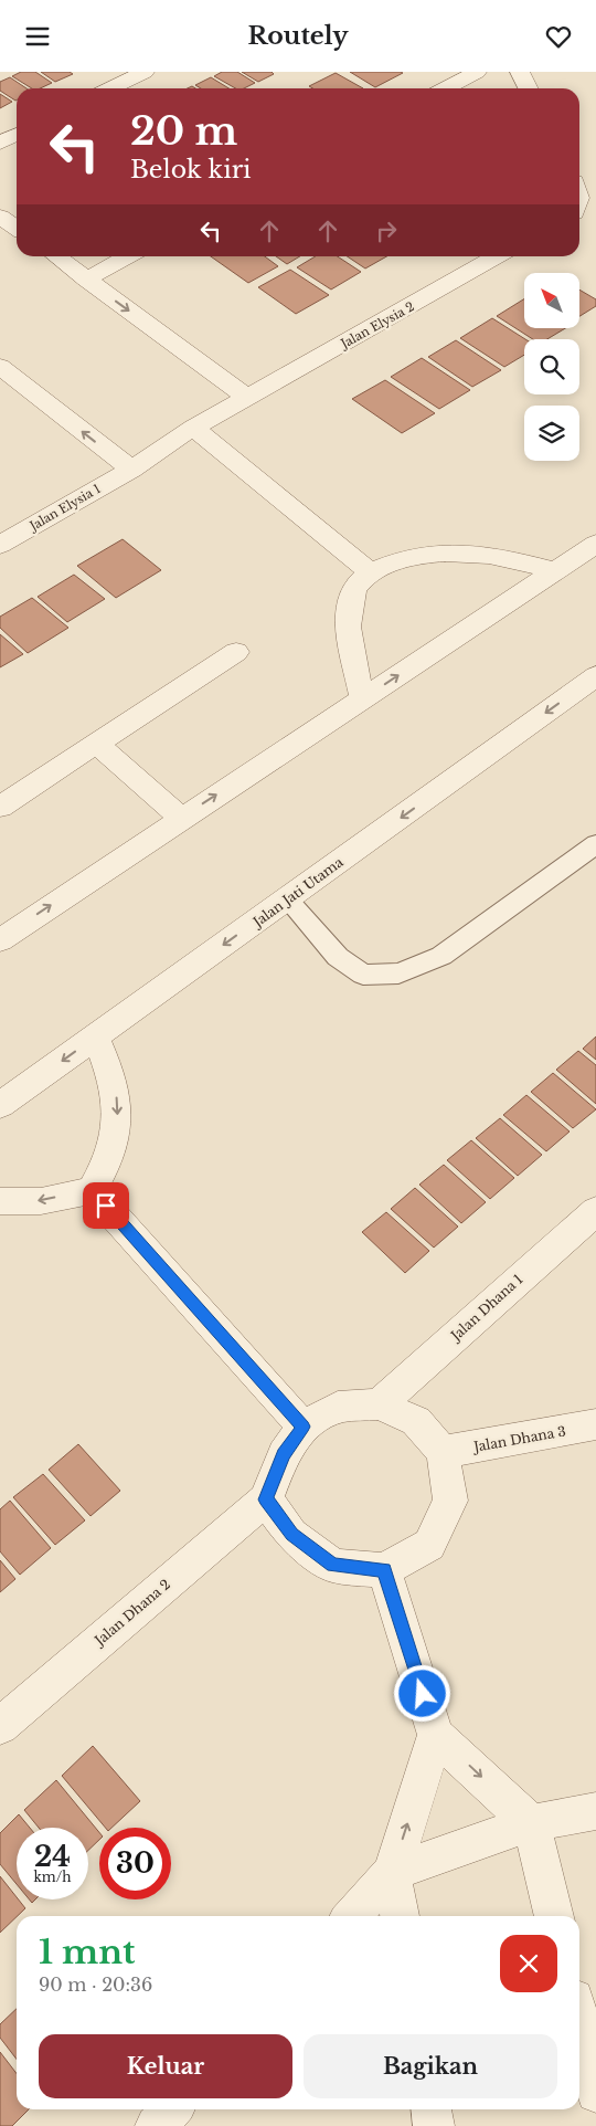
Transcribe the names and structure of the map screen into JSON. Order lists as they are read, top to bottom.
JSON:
{
  "streets": {
    "street": [
      "Jalan Elysia 2",
      "Jalan Elysia 1",
      "Jalan Jati Utama",
      "Jalan Dhana 1",
      "Jalan Dhana 3",
      "Jalan Dhana 2"
    ]
  },
  "crossings": [
    ["Jalan Elysia 2", "Jalan Elysia 1"],
    ["Jalan Dhana 1", "Jalan Dhana 3"],
    ["Jalan Dhana 1", "Jalan Dhana 2"],
    ["Jalan Dhana 3", "Jalan Dhana 2"]
  ],
  "north": "top left",
  "page": {
    "header": "Routely",
    "turn": ["20 m", "Belok kiri"],
    "speed": "24 km/h",
    "limit": "30",
    "heading": ["1 mnt", "90 m · 20:36"],
    "buttons": ["Keluar", "Bagikan"]
  }
}
